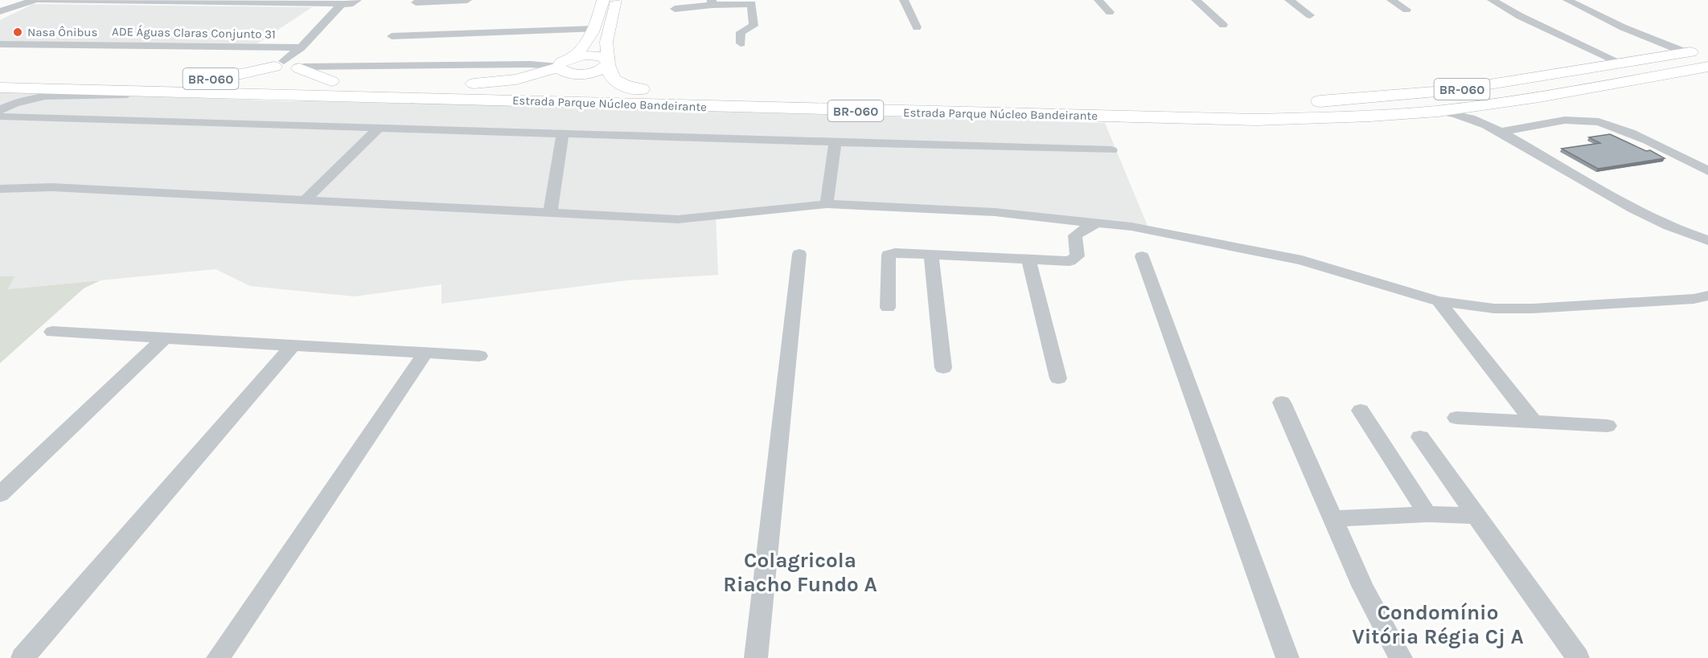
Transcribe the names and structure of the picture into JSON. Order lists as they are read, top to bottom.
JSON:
{
  "streets": {
    "highway": ["BR-060", "Estrada Parque Núcleo Bandeirante"],
    "street": ["ADE Águas Claras Conjunto 31"]
  },
  "districts": ["Colagricola Riacho Fundo A", "Condomínio Vitória Régia Cj A"],
  "places": ["Nasa Ônibus"]
}
